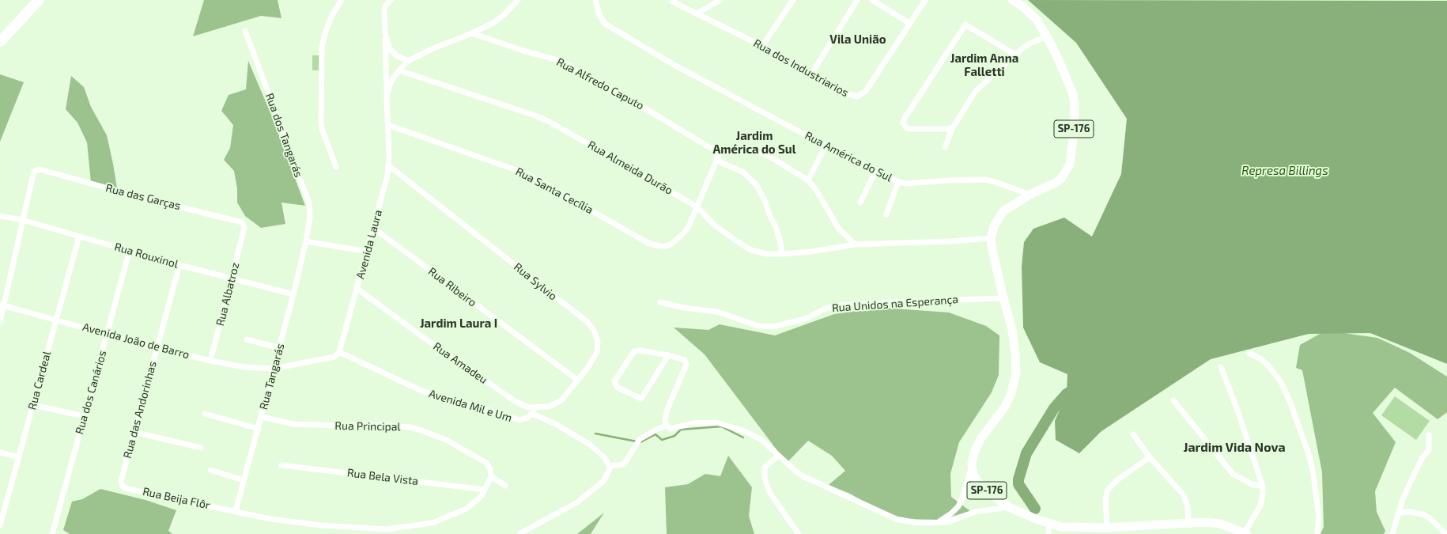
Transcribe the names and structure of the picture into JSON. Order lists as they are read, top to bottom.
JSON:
{
  "streets": {
    "main road": ["SP-176"],
    "street": [
      "Rua dos Industriarios",
      "Rua Alfredo Caputo",
      "Rua dos Tangarás",
      "Rua América do Sul",
      "Rua Almeida Durão",
      "Rua Santa Cecília",
      "Rua das Garças",
      "Avenida Laura",
      "Rua Rouxinol",
      "Rua Sylvio",
      "Rua Ribeiro",
      "Rua Albatroz",
      "Rua Unidos na Esperança",
      "Avenida João de Barro",
      "Rua Amadeu",
      "Rua Tangarás",
      "Rua Cardeal",
      "Rua dos Canários",
      "Avenida Mil e Um",
      "Rua das Andorinhas",
      "Rua Principal",
      "Rua Bela Vista",
      "Rua Beija Flôr"
    ]
  },
  "crossings": [
    ["Rua Alfredo Caputo", "Rua Almeida Durão"],
    ["Rua Alfredo Caputo", "Rua Santa Cecília"],
    ["SP-176", "Rua América do Sul"],
    ["SP-176", "Rua Almeida Durão"],
    ["SP-176", "Rua Unidos na Esperança"],
    ["Rua dos Tangarás", "Rua Tangarás"],
    ["Rua Almeida Durão", "Rua Santa Cecília"],
    ["Rua Almeida Durão", "Avenida Laura"],
    ["Rua Santa Cecília", "Avenida Laura"],
    ["Rua das Garças", "Rua Rouxinol"],
    ["Rua das Garças", "Rua Albatroz"],
    ["Avenida Laura", "Rua Sylvio"],
    ["Avenida Laura", "Rua Ribeiro"],
    ["Avenida Laura", "Rua Amadeu"],
    ["Avenida Laura", "Avenida Mil e Um"],
    ["Rua Rouxinol", "Rua Albatroz"],
    ["Rua Rouxinol", "Rua Tangarás"],
    ["Rua Rouxinol", "Rua Cardeal"],
    ["Rua Rouxinol", "Rua dos Canários"],
    ["Rua Rouxinol", "Rua das Andorinhas"],
    ["Rua Sylvio", "Rua Ribeiro"],
    ["Rua Sylvio", "Rua Amadeu"],
    ["Rua Albatroz", "Avenida João de Barro"],
    ["Avenida João de Barro", "Rua Tangarás"],
    ["Avenida João de Barro", "Rua Cardeal"],
    ["Avenida João de Barro", "Rua dos Canários"],
    ["Avenida João de Barro", "Rua das Andorinhas"],
    ["Rua Tangarás", "Rua Principal"],
    ["Rua Tangarás", "Rua Beija Flôr"],
    ["Rua das Andorinhas", "Rua Beija Flôr"],
    ["Rua Bela Vista", "Rua Beija Flôr"]
  ],
  "districts": [
    "Vila União",
    "Jardim Anna Falletti",
    "Jardim América do Sul",
    "Jardim Laura I",
    "Jardim Vida Nova"
  ],
  "water": ["Represa Billings"]
}
